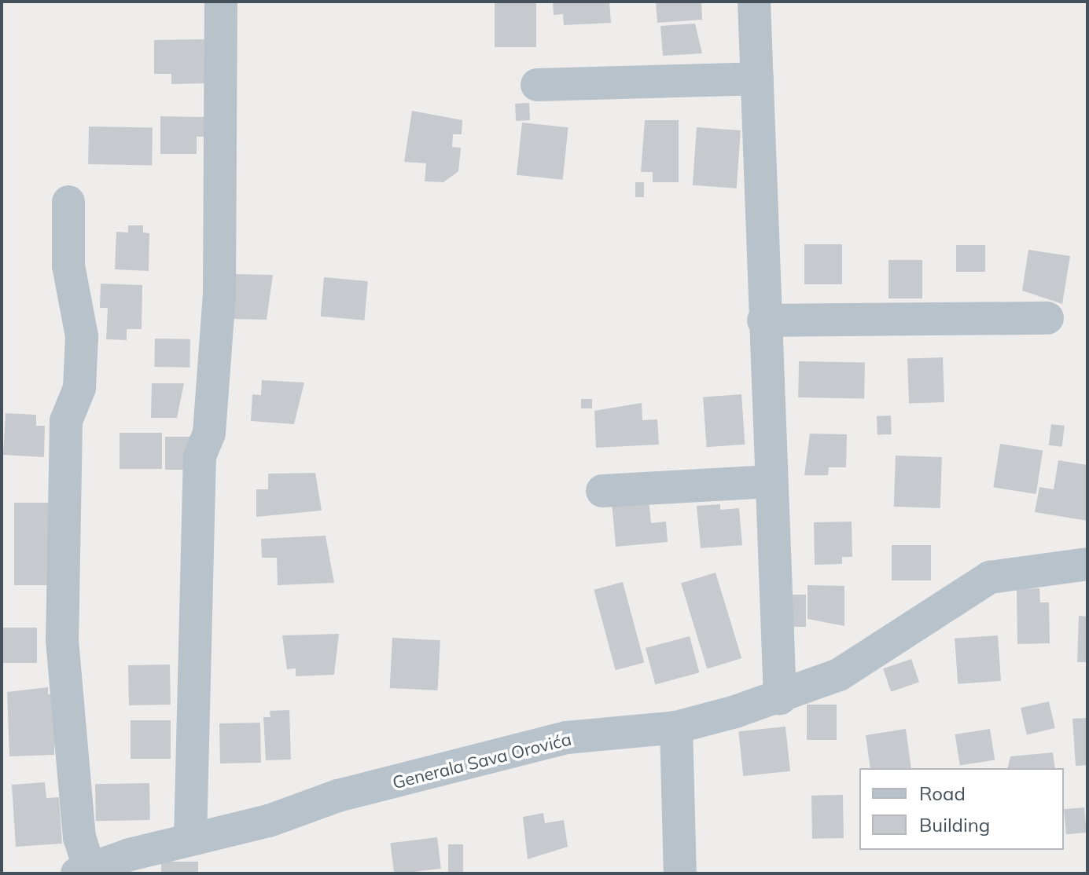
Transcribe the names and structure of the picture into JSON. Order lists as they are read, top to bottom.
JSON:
{
  "streets": {
    "street": ["Generala Sava Orovića"]
  },
  "legend": ["Road", "Building"]
}
